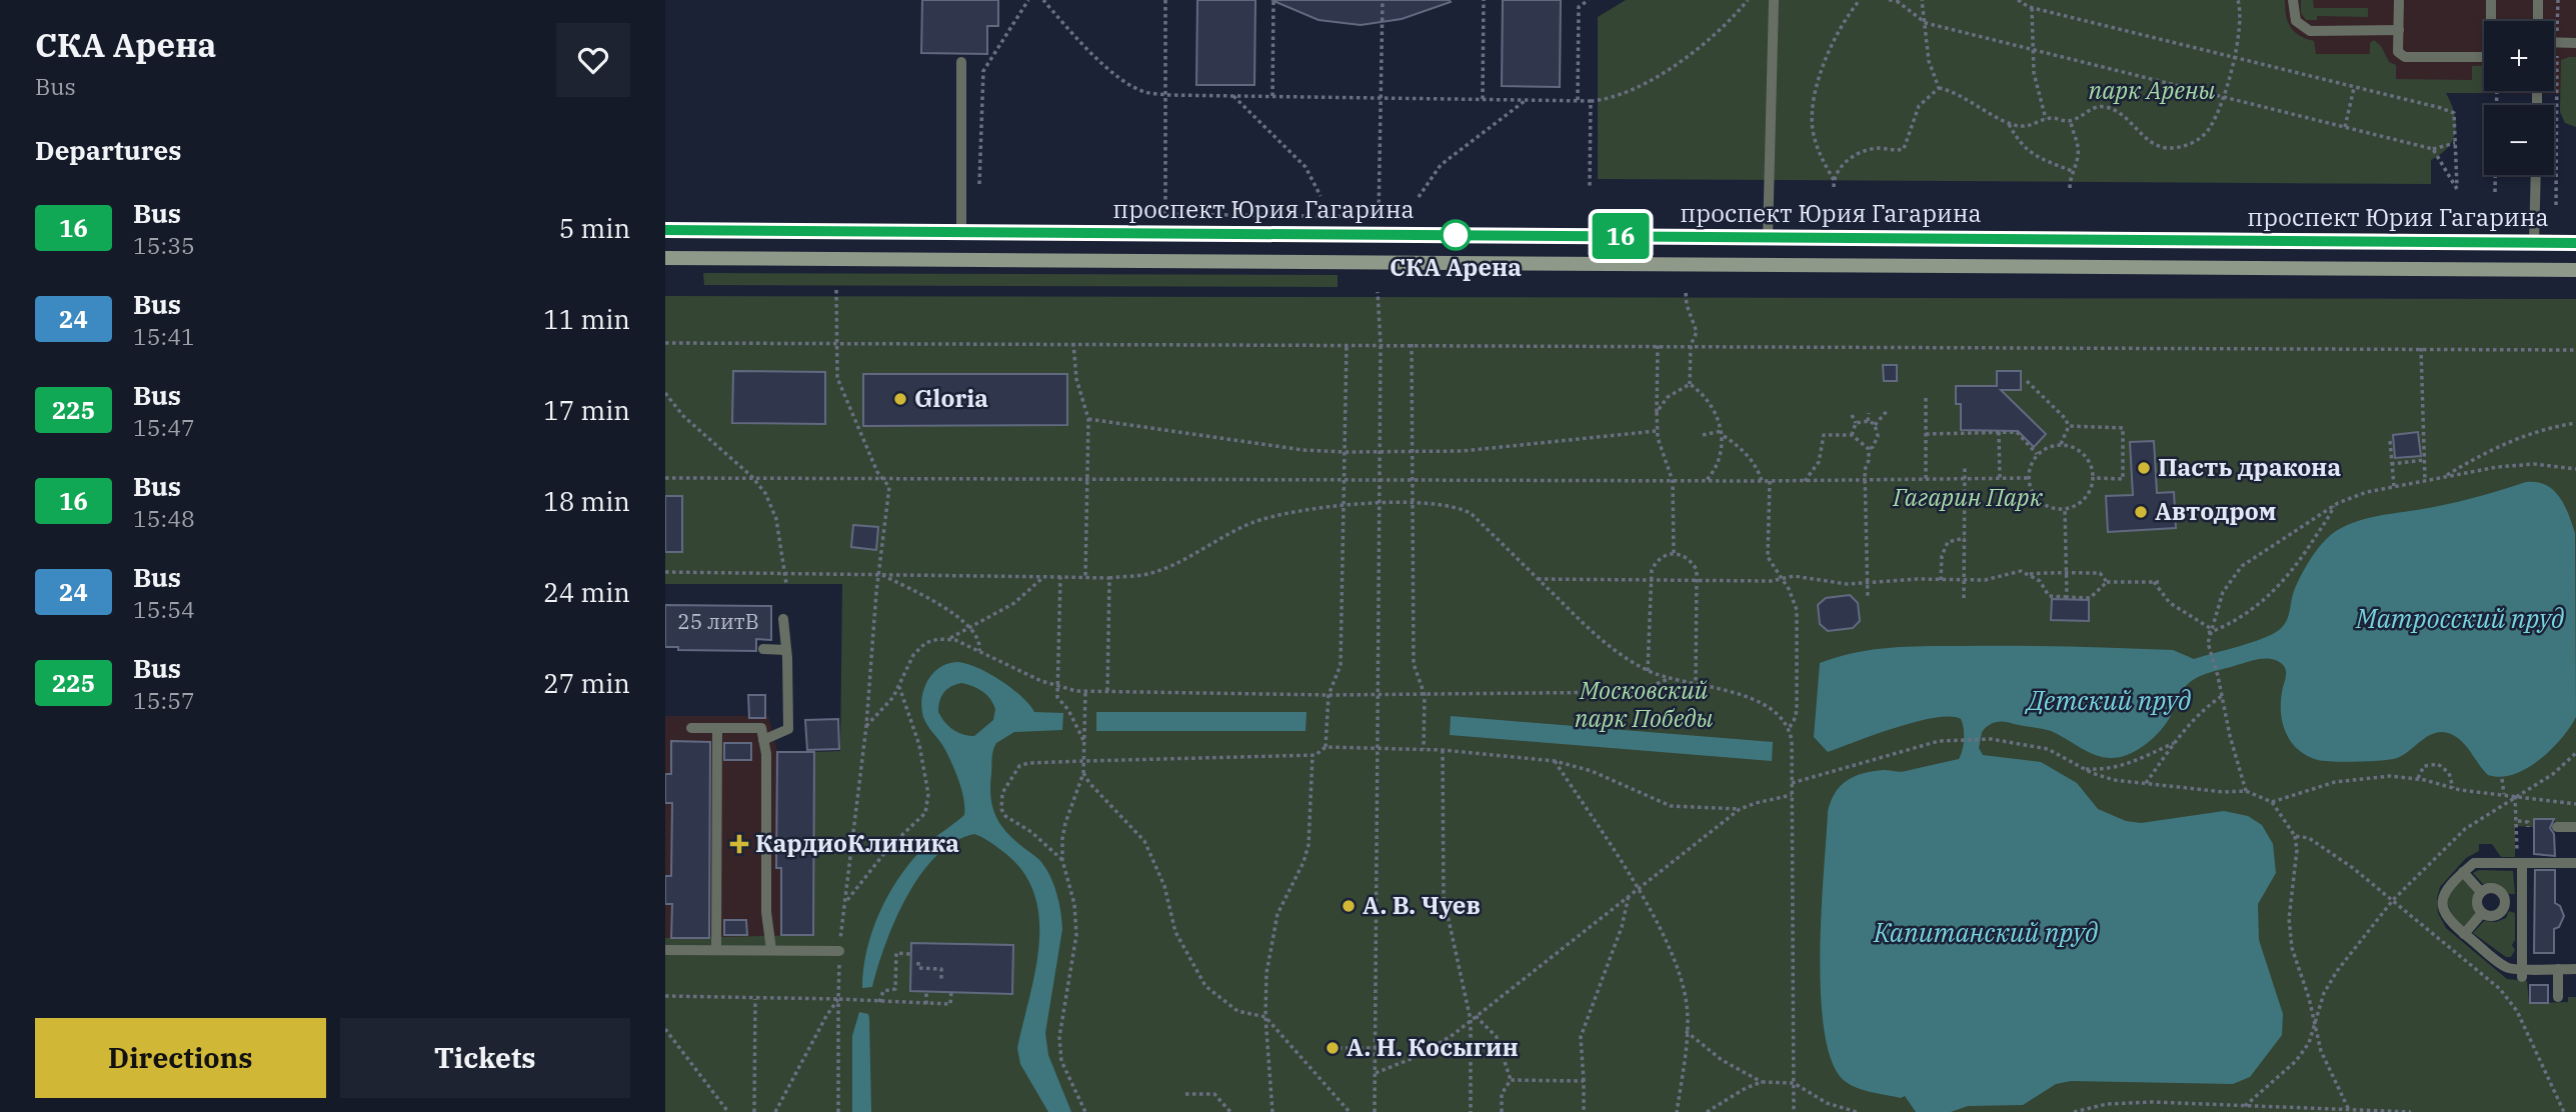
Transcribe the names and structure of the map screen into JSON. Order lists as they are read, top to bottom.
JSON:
{
  "streets": {
    "main road": ["проспект Юрия Гагарина"]
  },
  "water": ["Матросский пруд", "Детский пруд", "Капитанский пруд"],
  "parks": ["парк Арены", "Гагарин Парк", "Московский парк Победы"],
  "places": {
    "other": [
      "СКА Арена",
      "Gloria",
      "Пасть дракона",
      "Автодром",
      "А. В. Чуев",
      "А. Н. Косыгин"
    ],
    "health": ["КардиоКлиника"]
  },
  "lines": ["bus line 16"],
  "house_numbers": ["25 литВ"],
  "page": {
    "heading": [
      ["СКА Арена", "Bus"],
      "Departures"
    ],
    "on_map": "16",
    "map_buttons": ["+", "−"],
    "list": [
      {
        "mark": "16",
        "name": "Bus",
        "note": "15:35",
        "value": "5 min"
      },
      {
        "mark": "24",
        "name": "Bus",
        "note": "15:41",
        "value": "11 min"
      },
      {
        "mark": "225",
        "name": "Bus",
        "note": "15:47",
        "value": "17 min"
      },
      {
        "mark": "16",
        "name": "Bus",
        "note": "15:48",
        "value": "18 min"
      },
      {
        "mark": "24",
        "name": "Bus",
        "note": "15:54",
        "value": "24 min"
      },
      {
        "mark": "225",
        "name": "Bus",
        "note": "15:57",
        "value": "27 min"
      }
    ],
    "buttons": ["Directions", "Tickets"]
  }
}
